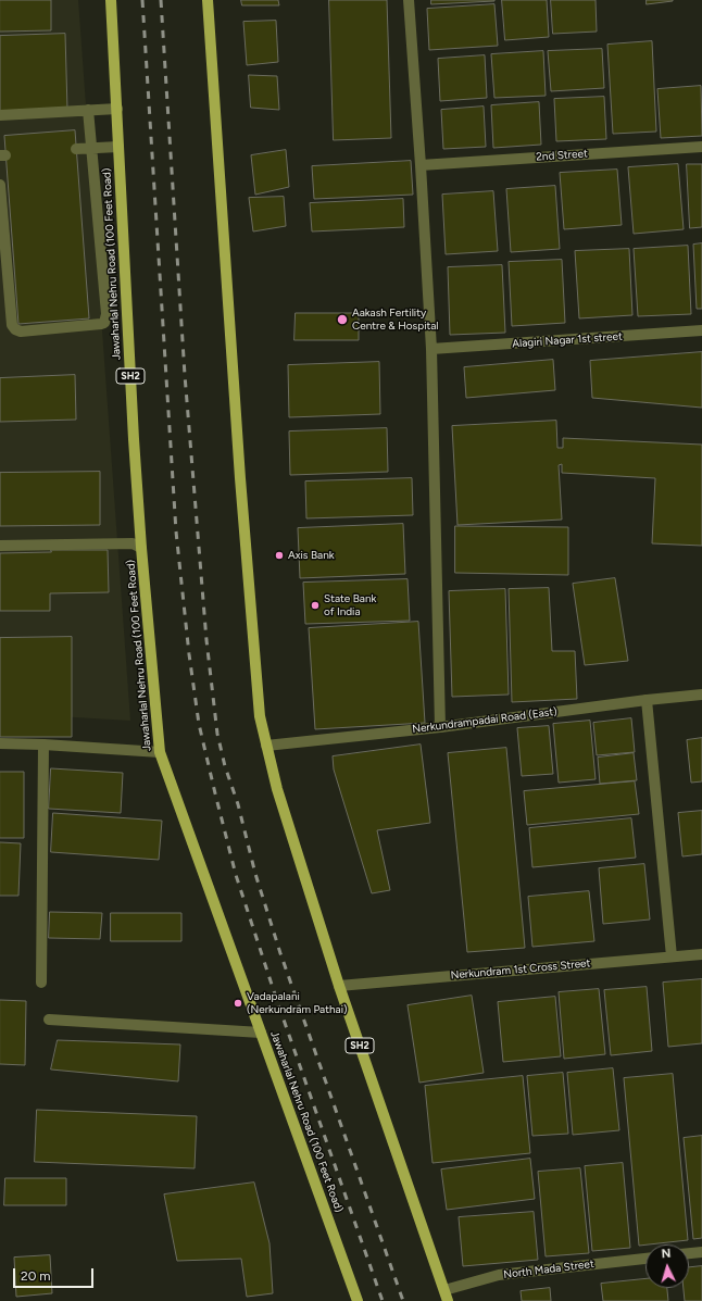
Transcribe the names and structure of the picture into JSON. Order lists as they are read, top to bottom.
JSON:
{
  "streets": {
    "main road": ["Jawaharlal Nehru Road (100 Feet Road)", "SH2"],
    "street": [
      "2nd Street",
      "Alagiri Nagar 1st street",
      "Nerkundrampadai Road (East)",
      "Nerkundram 1st Cross Street",
      "North Mada Street"
    ]
  },
  "crossings": [
    ["SH2", "Nerkundrampadai Road (East)"],
    ["SH2", "Nerkundram 1st Cross Street"],
    ["SH2", "North Mada Street"]
  ],
  "places": [
    "Aakash Fertility Centre & Hospital",
    "Axis Bank",
    "State Bank of India",
    "Vadapalani (Nerkundram Pathai)"
  ],
  "scale_bar": "20 m",
  "north": "top"
}
